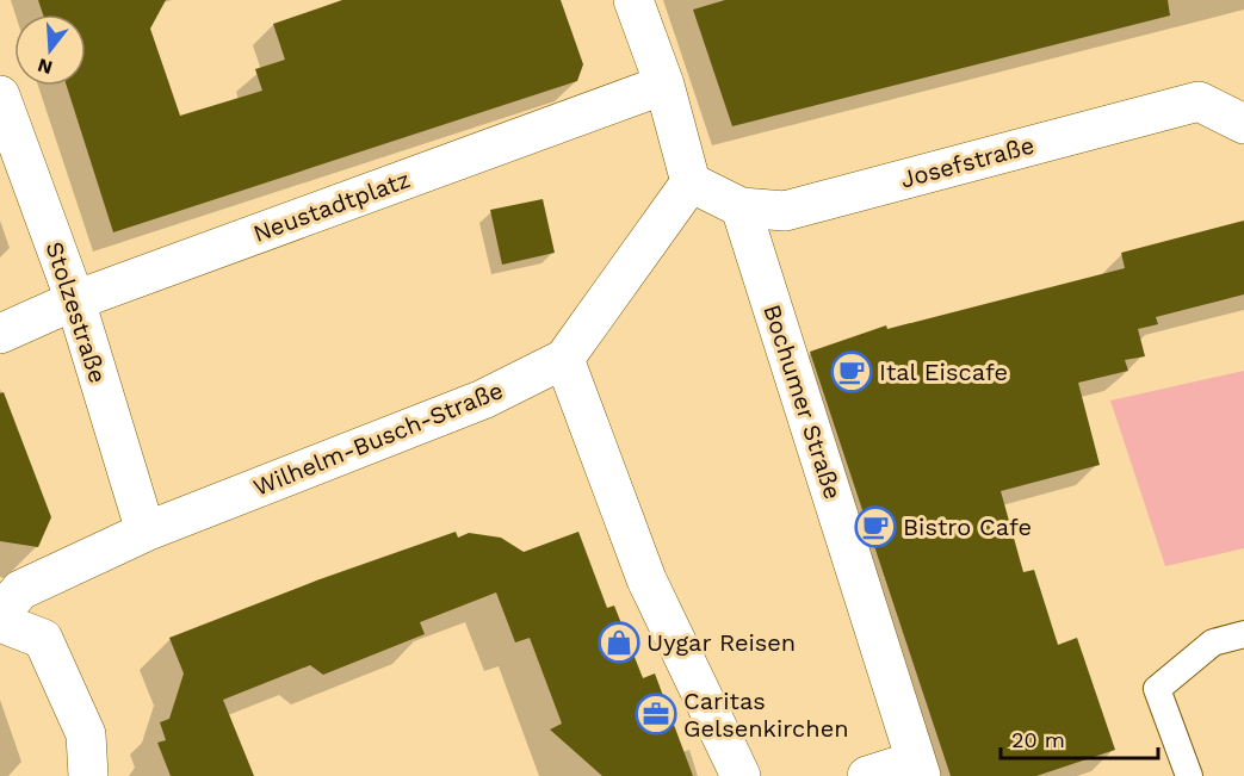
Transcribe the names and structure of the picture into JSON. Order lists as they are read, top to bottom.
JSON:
{
  "streets": {
    "street": [
      "Josefstraße",
      "Neustadtplatz",
      "Stolzestraße",
      "Bochumer Straße",
      "Wilhelm-Busch-Straße"
    ]
  },
  "crossings": [
    ["Josefstraße", "Bochumer Straße"],
    ["Josefstraße", "Wilhelm-Busch-Straße"],
    ["Neustadtplatz", "Stolzestraße"],
    ["Stolzestraße", "Wilhelm-Busch-Straße"]
  ],
  "places": {
    "cafe": ["Ital Eiscafe", "Bistro Cafe"],
    "shop": ["Uygar Reisen"],
    "office": ["Caritas Gelsenkirchen"]
  },
  "scale_bar": "20 m",
  "north": "bottom"
}
